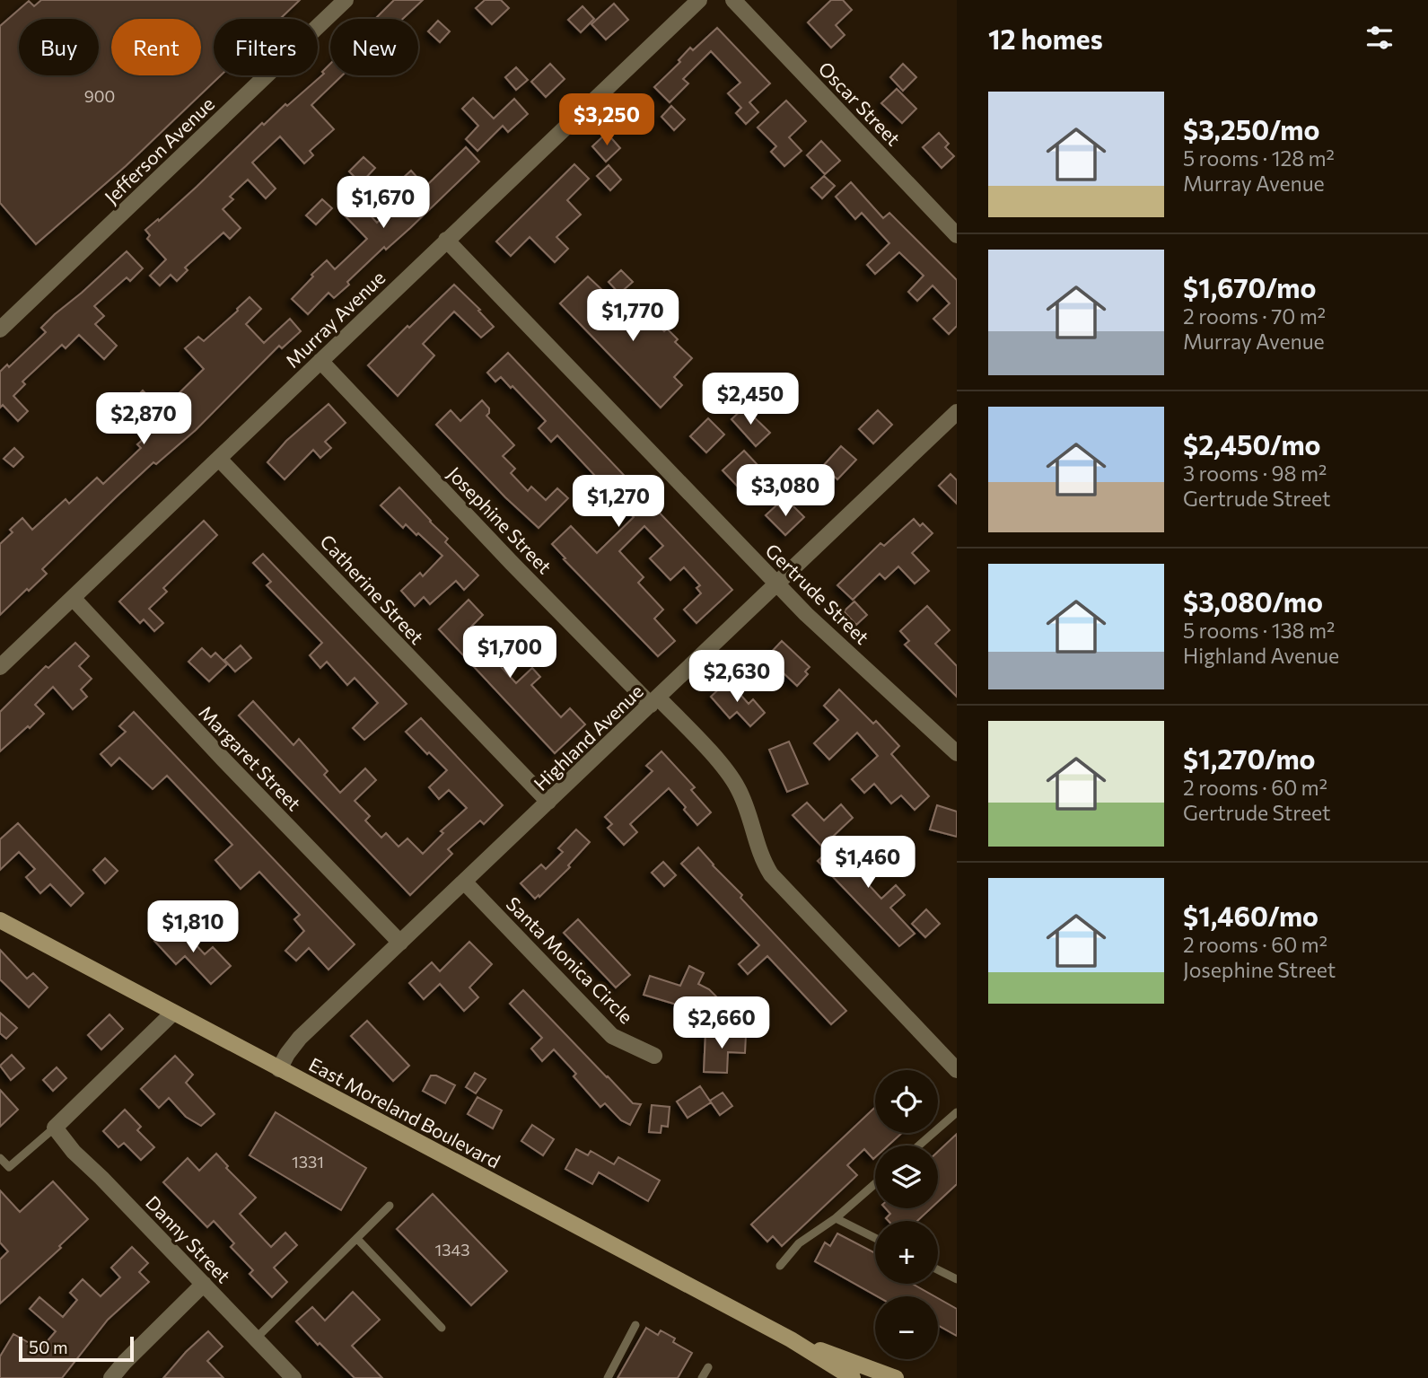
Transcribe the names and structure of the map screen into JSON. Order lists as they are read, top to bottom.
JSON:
{
  "streets": {
    "main road": ["East Moreland Boulevard"],
    "street": [
      "Oscar Street",
      "Jefferson Avenue",
      "Murray Avenue",
      "Josephine Street",
      "Catherine Street",
      "Gertrude Street",
      "Highland Avenue",
      "Margaret Street",
      "Santa Monica Circle",
      "Danny Street"
    ]
  },
  "crossings": [
    ["Murray Avenue", "Josephine Street"],
    ["Murray Avenue", "Catherine Street"],
    ["Murray Avenue", "Gertrude Street"],
    ["Murray Avenue", "Margaret Street"],
    ["Josephine Street", "Highland Avenue"],
    ["Catherine Street", "Highland Avenue"],
    ["Gertrude Street", "Highland Avenue"],
    ["Highland Avenue", "Margaret Street"],
    ["Highland Avenue", "Santa Monica Circle"],
    ["Highland Avenue", "East Moreland Boulevard"]
  ],
  "house_numbers": ["900", "1331", "1343"],
  "scale_bar": "50 m",
  "page": {
    "heading": "12 homes",
    "chip": [
      "Buy",
      "Rent",
      "Filters",
      "New"
    ],
    "list": [
      {
        "name": "$3,250/mo",
        "note": "5 rooms · 128 m² · Murray Avenue"
      },
      {
        "name": "$1,670/mo",
        "note": "2 rooms · 70 m² · Murray Avenue"
      },
      {
        "name": "$2,450/mo",
        "note": "3 rooms · 98 m² · Gertrude Street"
      },
      {
        "name": "$3,080/mo",
        "note": "5 rooms · 138 m² · Highland Avenue"
      },
      {
        "name": "$1,270/mo",
        "note": "2 rooms · 60 m² · Gertrude Street"
      },
      {
        "name": "$1,460/mo",
        "note": "2 rooms · 60 m² · Josephine Street"
      }
    ],
    "price": [
      "$3,250",
      "$1,670",
      "$1,770",
      "$2,450",
      "$2,870",
      "$3,080",
      "$1,270",
      "$1,700",
      "$2,630",
      "$1,460",
      "$1,810",
      "$2,660"
    ],
    "map_buttons": ["+", "−"],
    "scale": "50 m"
  }
}
